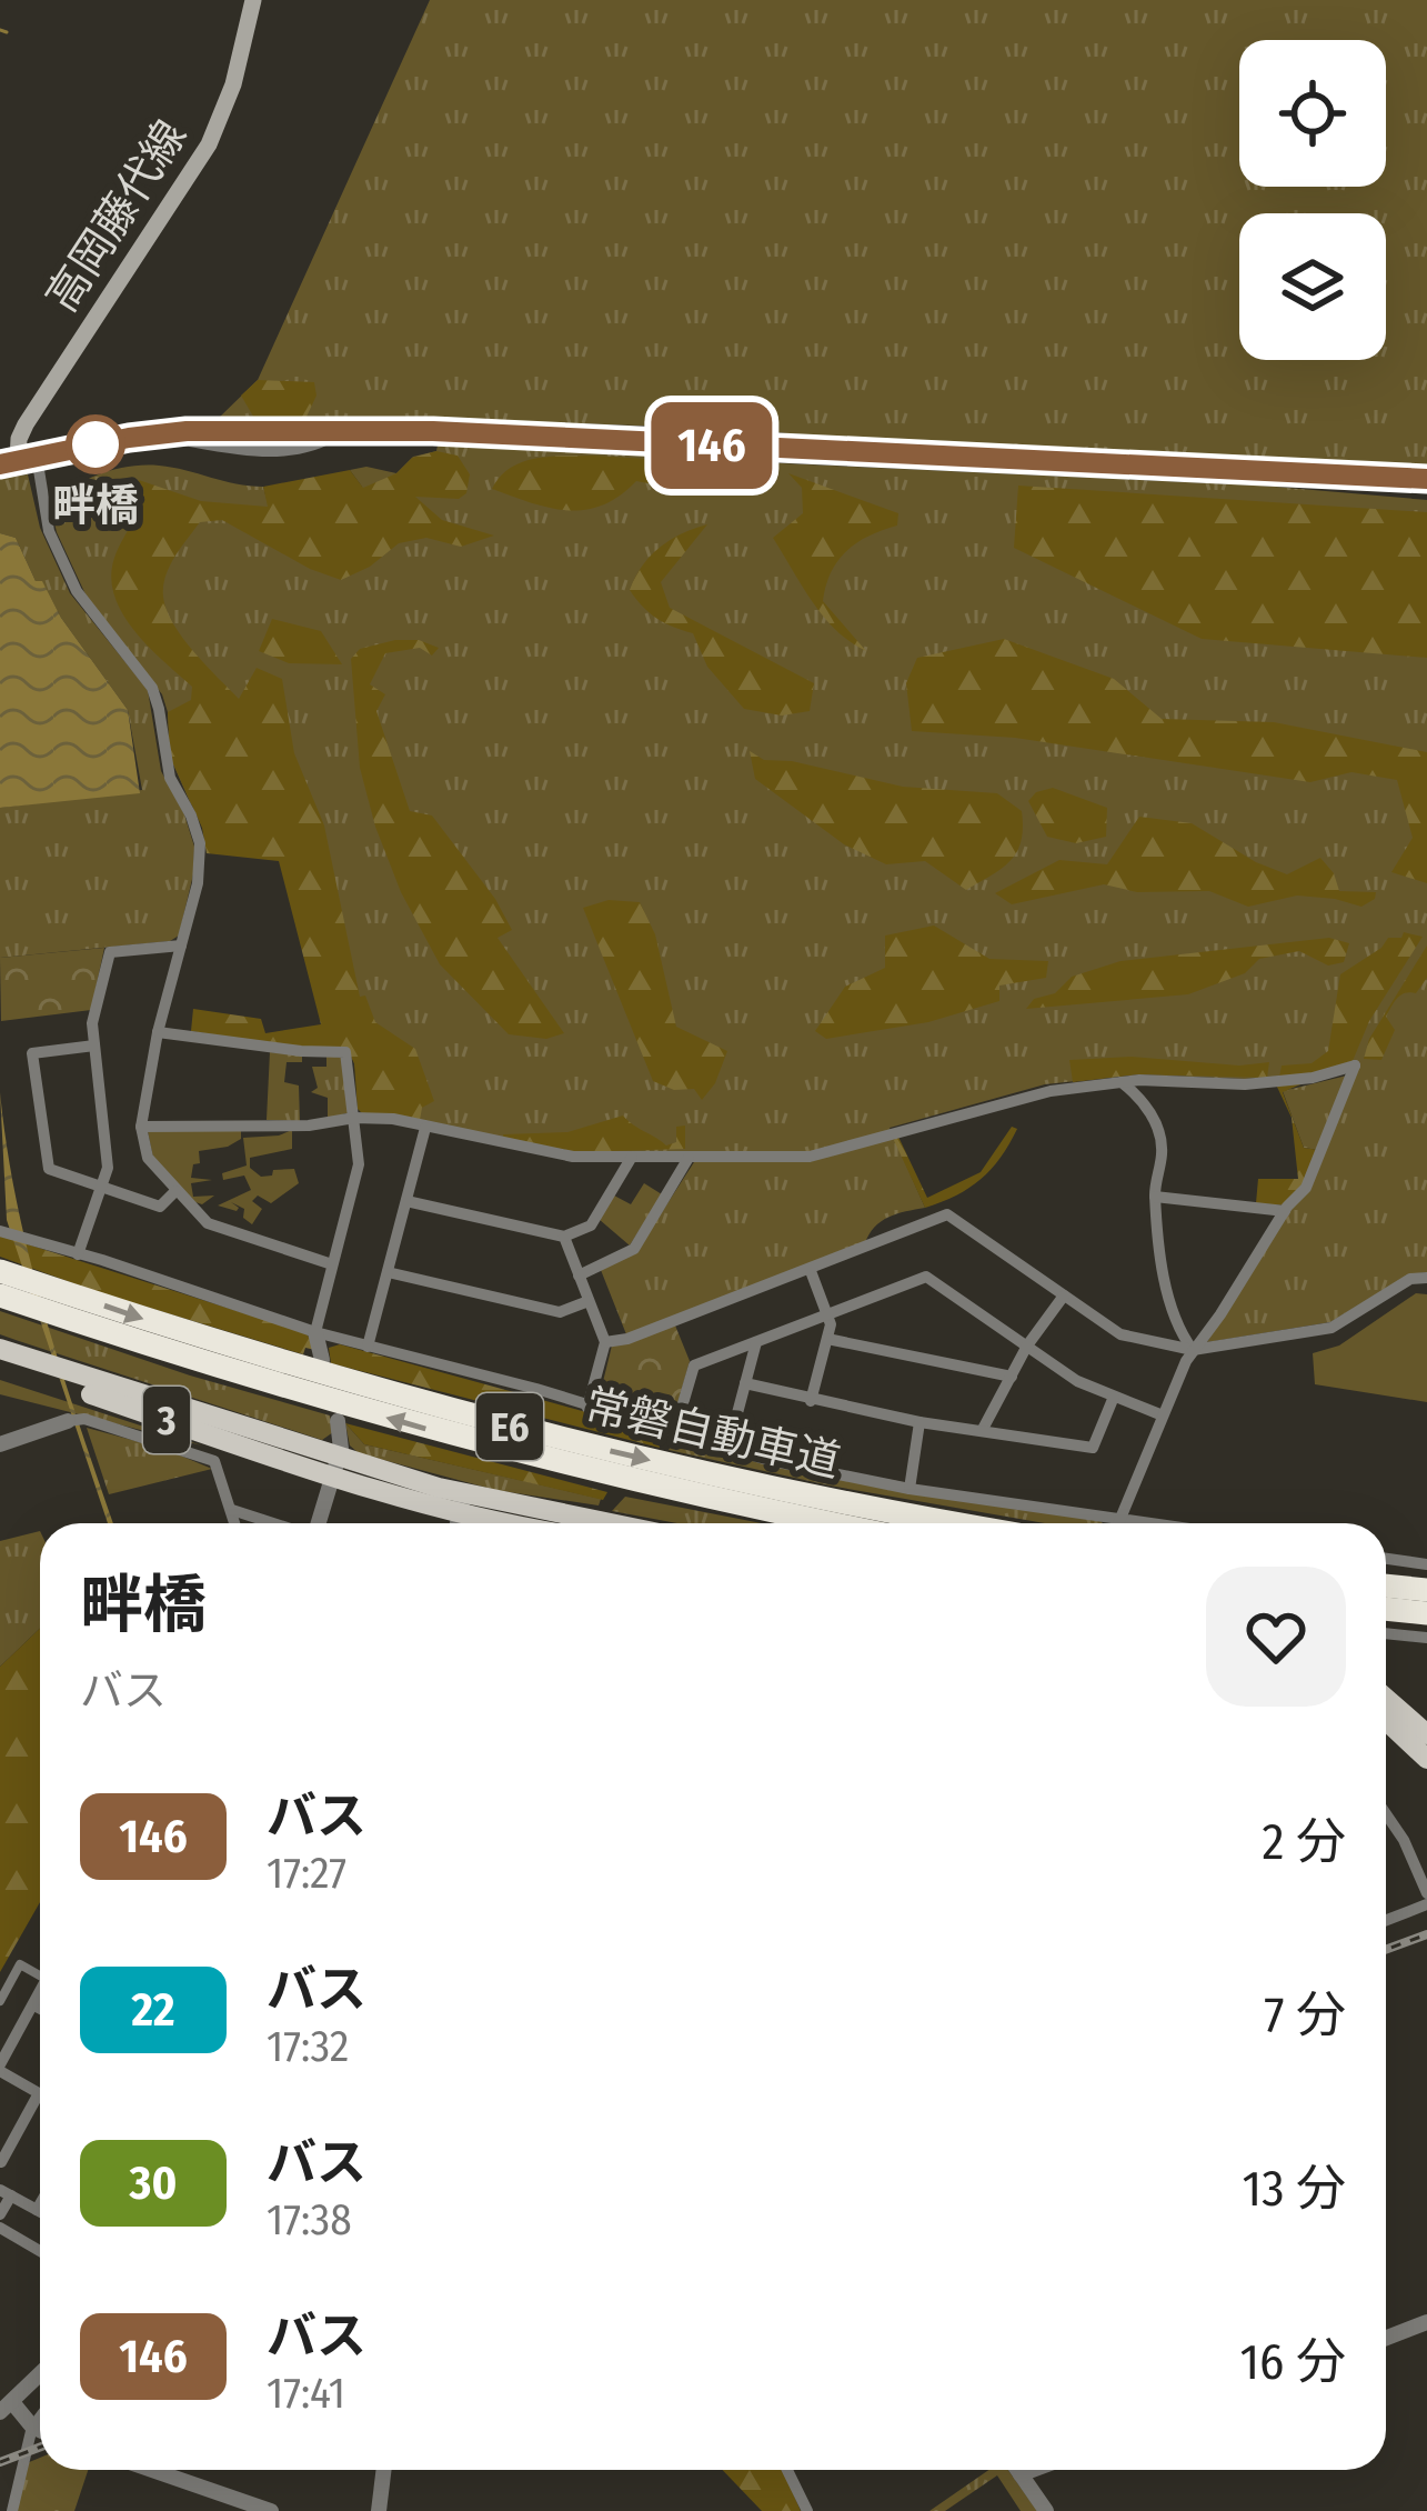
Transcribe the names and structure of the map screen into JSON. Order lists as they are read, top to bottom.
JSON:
{
  "streets": {
    "highway": ["E6", "常磐自動車道"],
    "main road": ["高岡藤代線", "3"]
  },
  "places": ["畔橋"],
  "lines": ["bus line 146"],
  "page": {
    "on_map": "146",
    "heading": ["畔橋", "バス"],
    "list": [
      {
        "mark": "146",
        "name": "バス",
        "note": "17:27",
        "value": "2 分"
      },
      {
        "mark": "22",
        "name": "バス",
        "note": "17:32",
        "value": "7 分"
      },
      {
        "mark": "30",
        "name": "バス",
        "note": "17:38",
        "value": "13 分"
      },
      {
        "mark": "146",
        "name": "バス",
        "note": "17:41",
        "value": "16 分"
      }
    ]
  }
}
